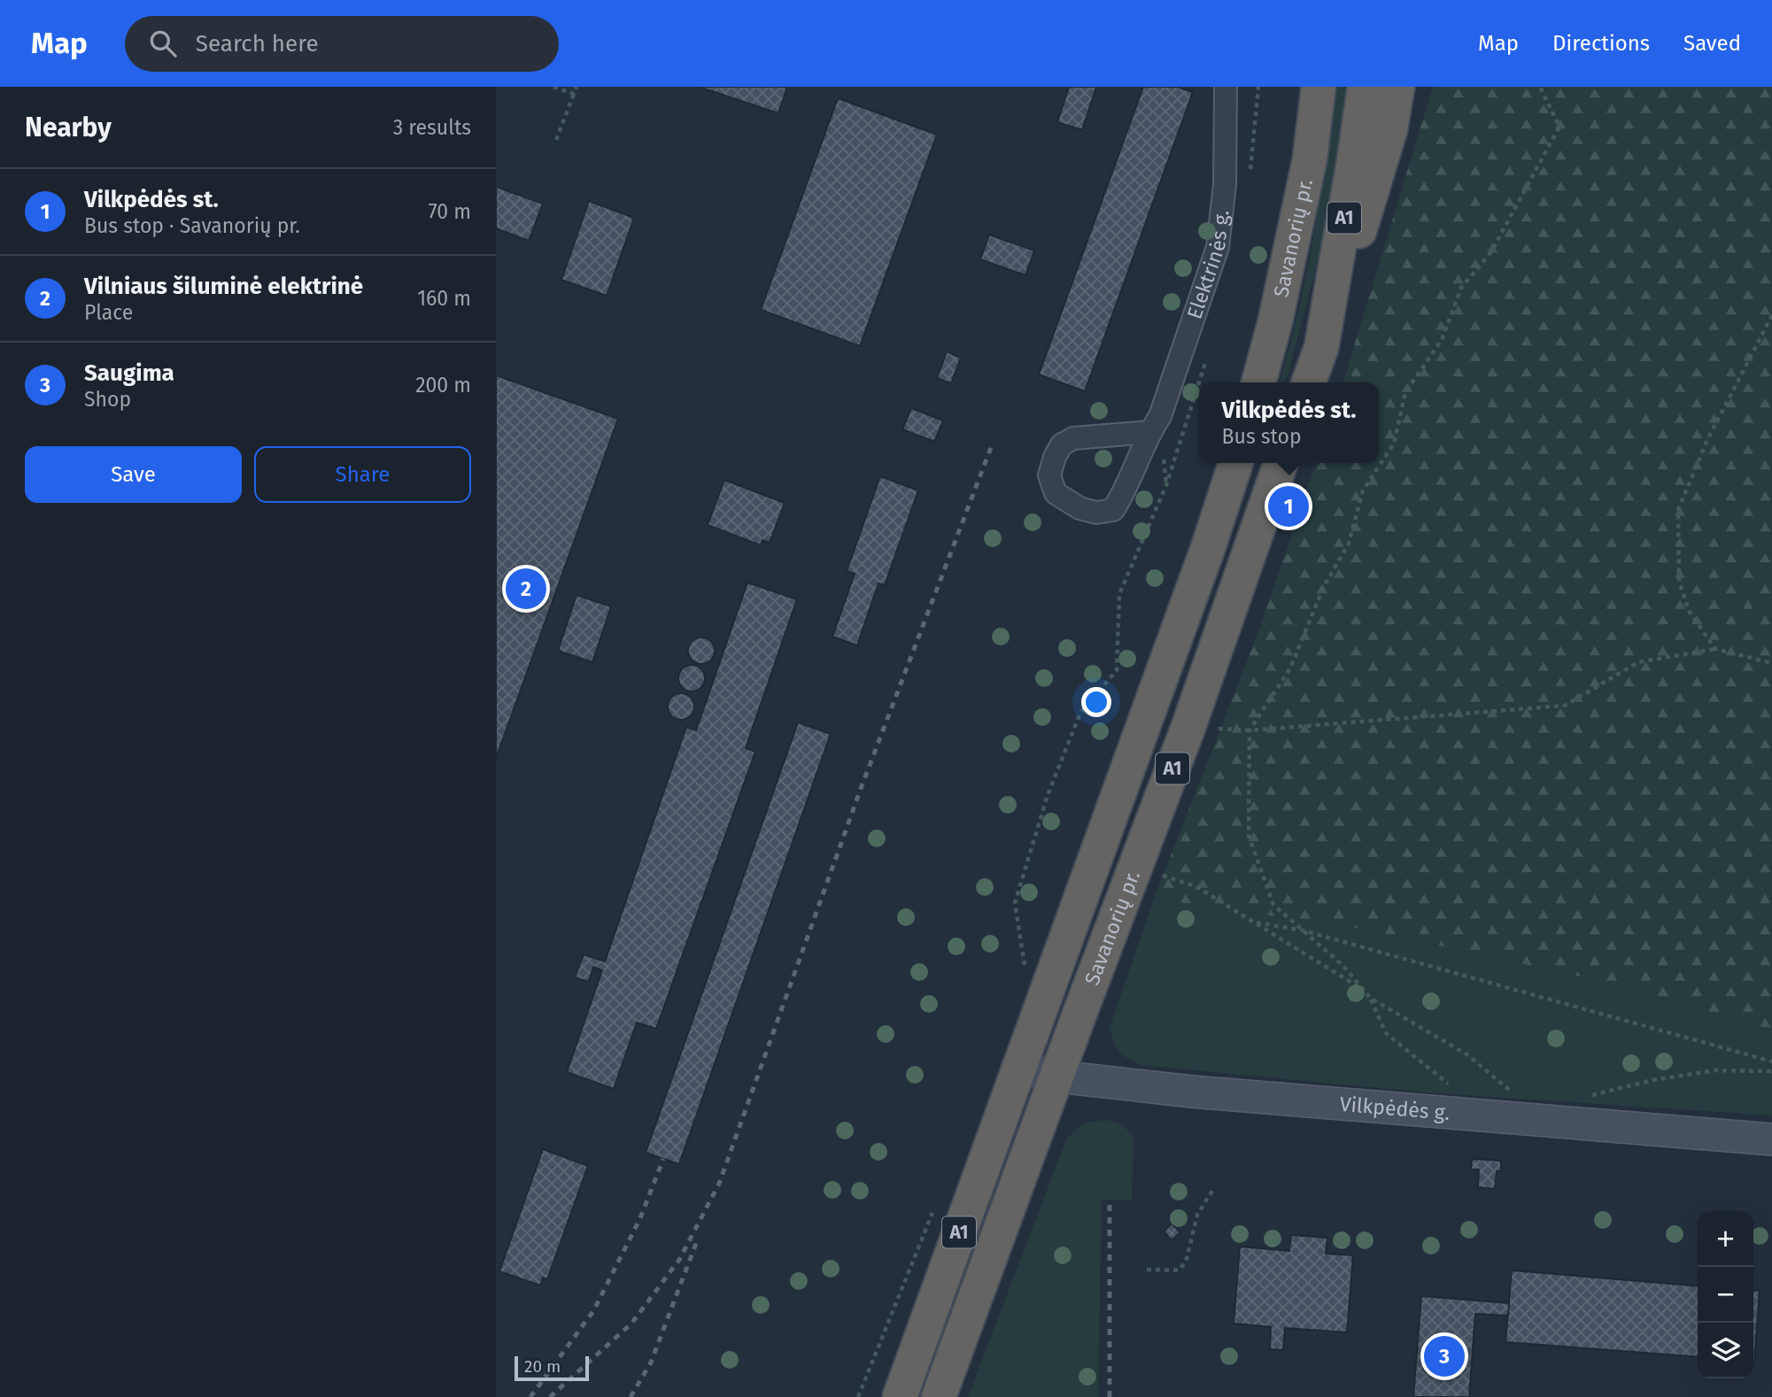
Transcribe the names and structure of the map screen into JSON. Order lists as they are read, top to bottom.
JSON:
{
  "streets": {
    "highway": ["A1", "Savanorių pr."],
    "main road": ["Vilkpėdės g."],
    "street": ["Elektrinės g."]
  },
  "crossings": [
    ["Savanorių pr.", "Vilkpėdės g."]
  ],
  "scale_bar": "20 m",
  "page": {
    "header": "Map",
    "search": "Search here",
    "nav": ["Map", "Directions", "Saved"],
    "heading": ["Nearby", "3 results"],
    "list": [
      {
        "mark": "1",
        "name": "Vilkpėdės st.",
        "note": "Bus stop · Savanorių pr.",
        "value": "70 m"
      },
      {
        "mark": "2",
        "name": "Vilniaus šiluminė elektrinė",
        "note": "Place",
        "value": "160 m"
      },
      {
        "mark": "3",
        "name": "Saugima",
        "note": "Shop",
        "value": "200 m"
      }
    ],
    "popup": ["Vilkpėdės st.", "Bus stop"],
    "buttons": ["Save", "Share"],
    "pins": ["1", "2", "3"],
    "map_buttons": ["+", "−"],
    "scale": "20 m"
  }
}
